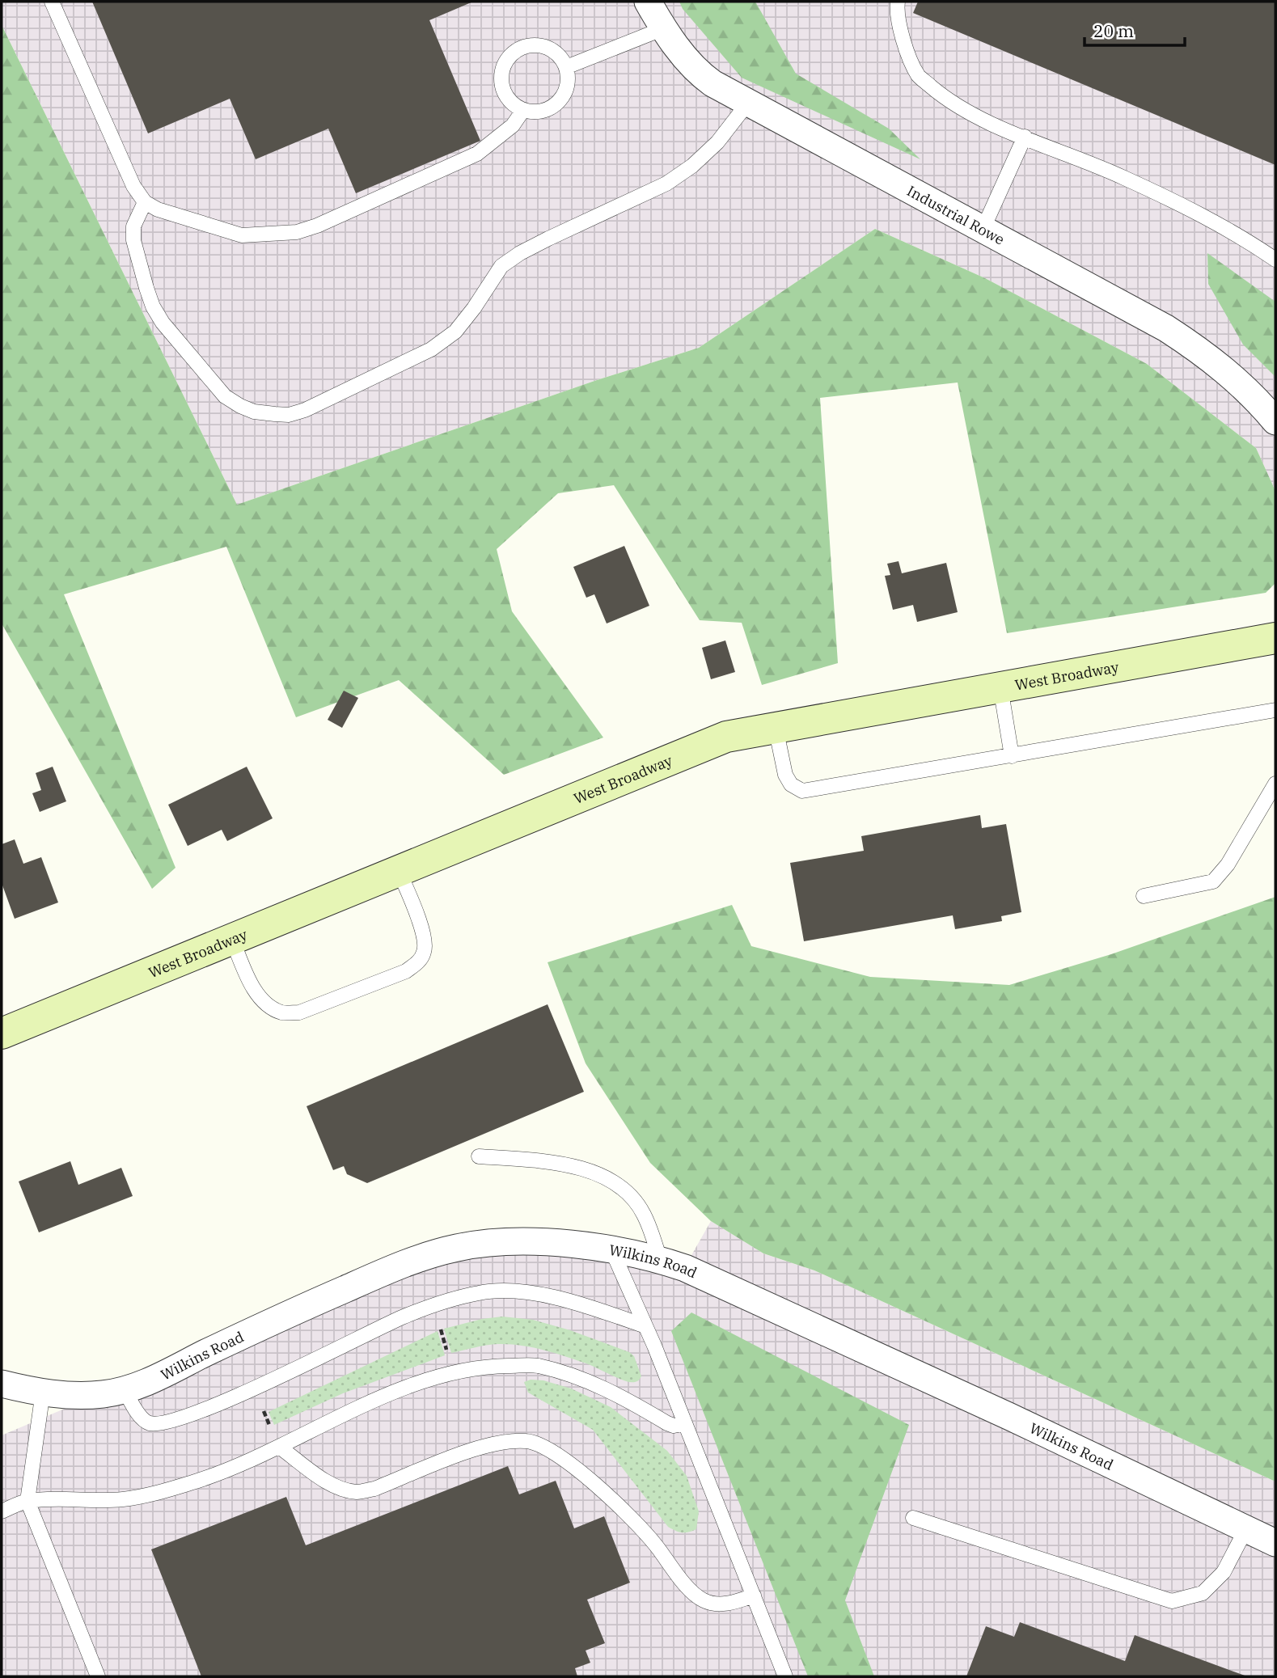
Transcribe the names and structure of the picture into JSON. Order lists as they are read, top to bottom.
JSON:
{
  "streets": {
    "main road": ["West Broadway"],
    "street": ["Industrial Rowe", "Wilkins Road"]
  },
  "scale_bar": "20 m"
}
